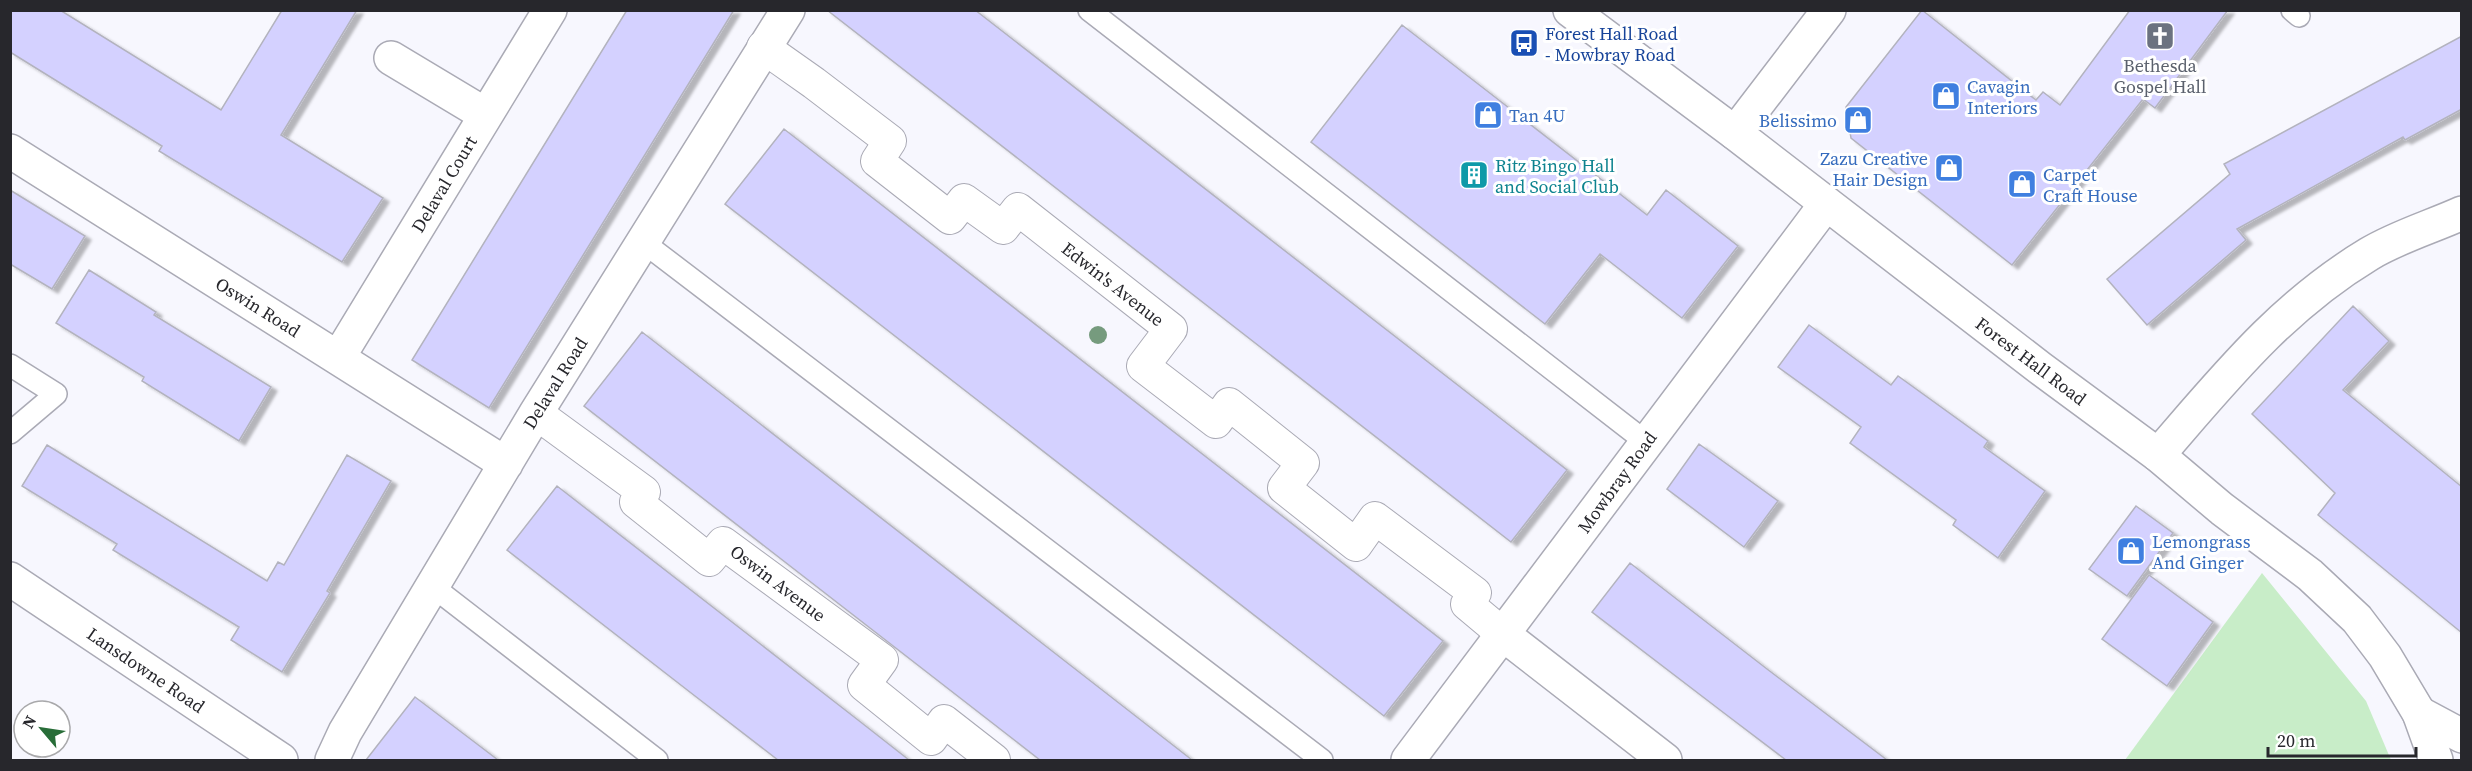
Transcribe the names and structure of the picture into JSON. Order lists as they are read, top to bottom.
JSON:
{
  "streets": {
    "street": [
      "Delaval Court",
      "Edwin's Avenue",
      "Oswin Road",
      "Forest Hall Road",
      "Delaval Road",
      "Mowbray Road",
      "Oswin Avenue",
      "Lansdowne Road"
    ]
  },
  "crossings": [
    ["Delaval Court", "Oswin Road"],
    ["Edwin's Avenue", "Delaval Road"],
    ["Edwin's Avenue", "Mowbray Road"],
    ["Oswin Road", "Delaval Road"],
    ["Forest Hall Road", "Mowbray Road"],
    ["Delaval Road", "Oswin Avenue"]
  ],
  "places": {
    "church": ["Bethesda Gospel Hall"],
    "bus stop": ["Forest Hall Road - Mowbray Road"],
    "shop": [
      "Cavagin Interiors",
      "Tan 4U",
      "Belissimo",
      "Zazu Creative Hair Design",
      "Carpet Craft House",
      "Lemongrass And Ginger"
    ],
    "building": ["Ritz Bingo Hall and Social Club"]
  },
  "scale_bar": "20 m",
  "north": "top left"
}
